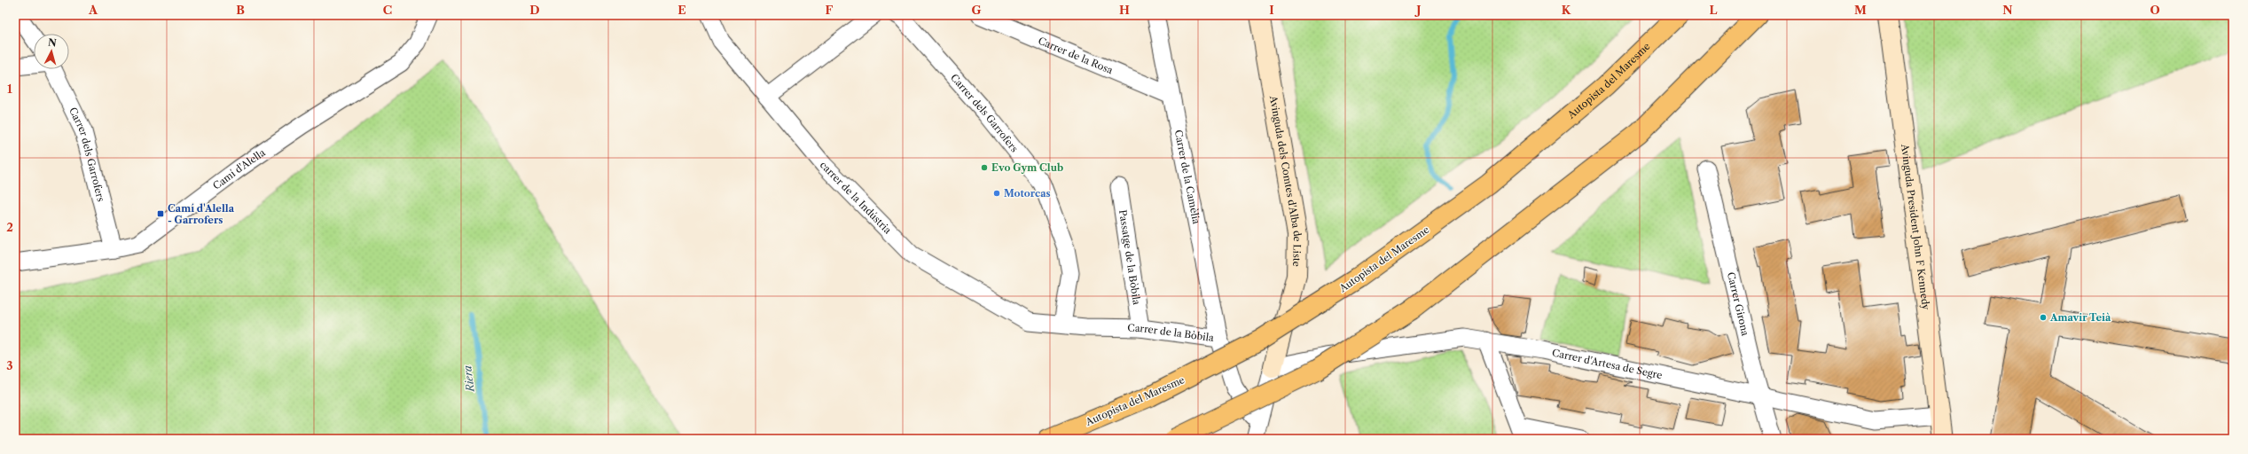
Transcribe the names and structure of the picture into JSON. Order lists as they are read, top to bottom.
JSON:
{
  "streets": {
    "highway": ["Autopista del Maresme"],
    "street": [
      "Carrer de la Rosa",
      "Carrer dels Garrofers",
      "Camí d'Alella",
      "Carrer de la Camèlia",
      "Avinguda dels Comtes d'Alba de Liste",
      "carrer de la Indústria",
      "Avinguda President John F Kennedy",
      "Passatge de la Bòbila",
      "Carrer Girona",
      "Carrer de la Bòbila",
      "Carrer d'Artesa de Segre"
    ]
  },
  "crossings": [
    ["Carrer de la Rosa", "Carrer de la Camèlia"],
    ["Carrer dels Garrofers", "Camí d'Alella"],
    ["Carrer dels Garrofers", "carrer de la Indústria"],
    ["Carrer dels Garrofers", "Carrer de la Bòbila"],
    ["Carrer de la Camèlia", "Carrer de la Bòbila"],
    ["Avinguda dels Comtes d'Alba de Liste", "Carrer d'Artesa de Segre"],
    ["carrer de la Indústria", "Carrer de la Bòbila"],
    ["Avinguda President John F Kennedy", "Carrer d'Artesa de Segre"],
    ["Passatge de la Bòbila", "Carrer de la Bòbila"],
    ["Carrer Girona", "Carrer d'Artesa de Segre"]
  ],
  "water": ["Riera"],
  "places": {
    "other": ["Evo Gym Club", "Motorcas", "Amavir Teià"],
    "transit": ["Camí d'Alella - Garrofers"]
  },
  "north": "top",
  "grid": {
    "columns": [
      "A",
      "B",
      "C",
      "D",
      "E",
      "F",
      "G",
      "H",
      "I",
      "J",
      "K",
      "L",
      "M",
      "N",
      "O"
    ],
    "rows": ["1", "2", "3"]
  }
}
